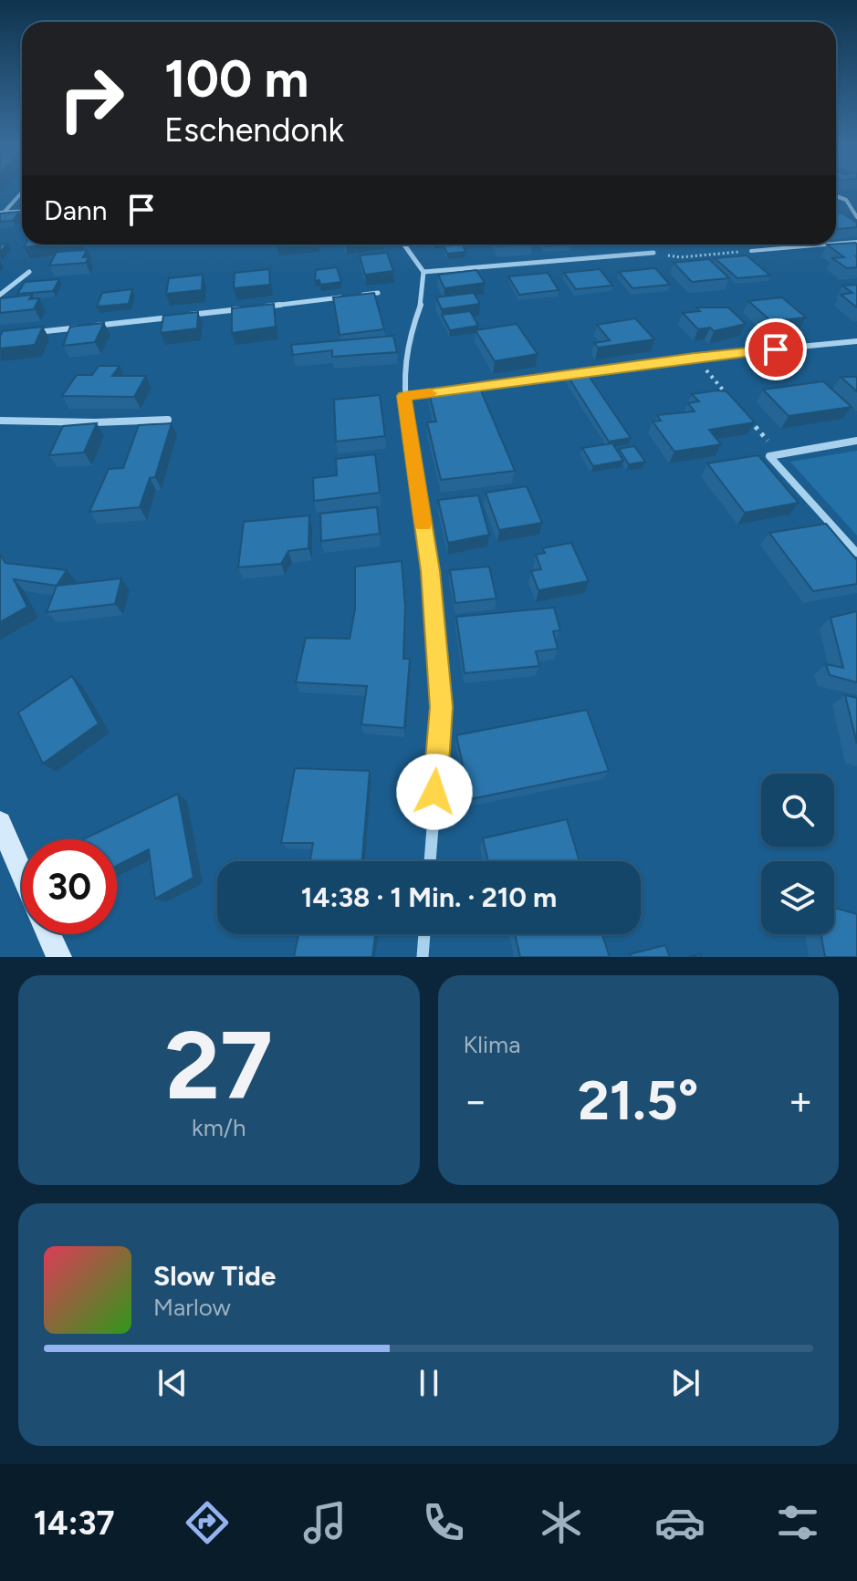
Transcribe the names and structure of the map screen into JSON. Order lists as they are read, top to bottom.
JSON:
{
  "page": {
    "turn": ["100 m", "Eschendonk"],
    "then": "Dann",
    "limit": "30",
    "trip": "14:38 · 1 Min. · 210 m",
    "tile": [
      ["27", "km/h"],
      "Klima"
    ],
    "heat": ["−", "21.5°", "+"],
    "song": ["Slow Tide", "Marlow"],
    "tabs": "14:37"
  }
}
